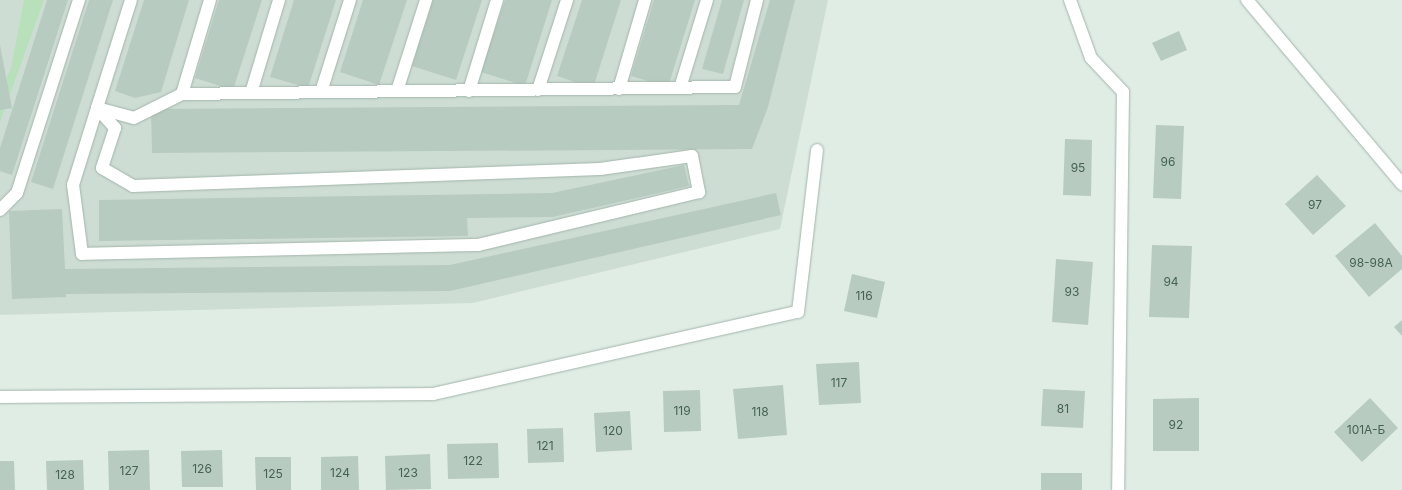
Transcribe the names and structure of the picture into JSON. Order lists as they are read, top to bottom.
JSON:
{
  "house_numbers": [
    "96",
    "95",
    "97",
    "98-98А",
    "94",
    "93",
    "116",
    "117",
    "81",
    "119",
    "118",
    "92",
    "101А-Б",
    "120",
    "121",
    "122",
    "126",
    "127",
    "124",
    "123",
    "125",
    "128"
  ]
}
